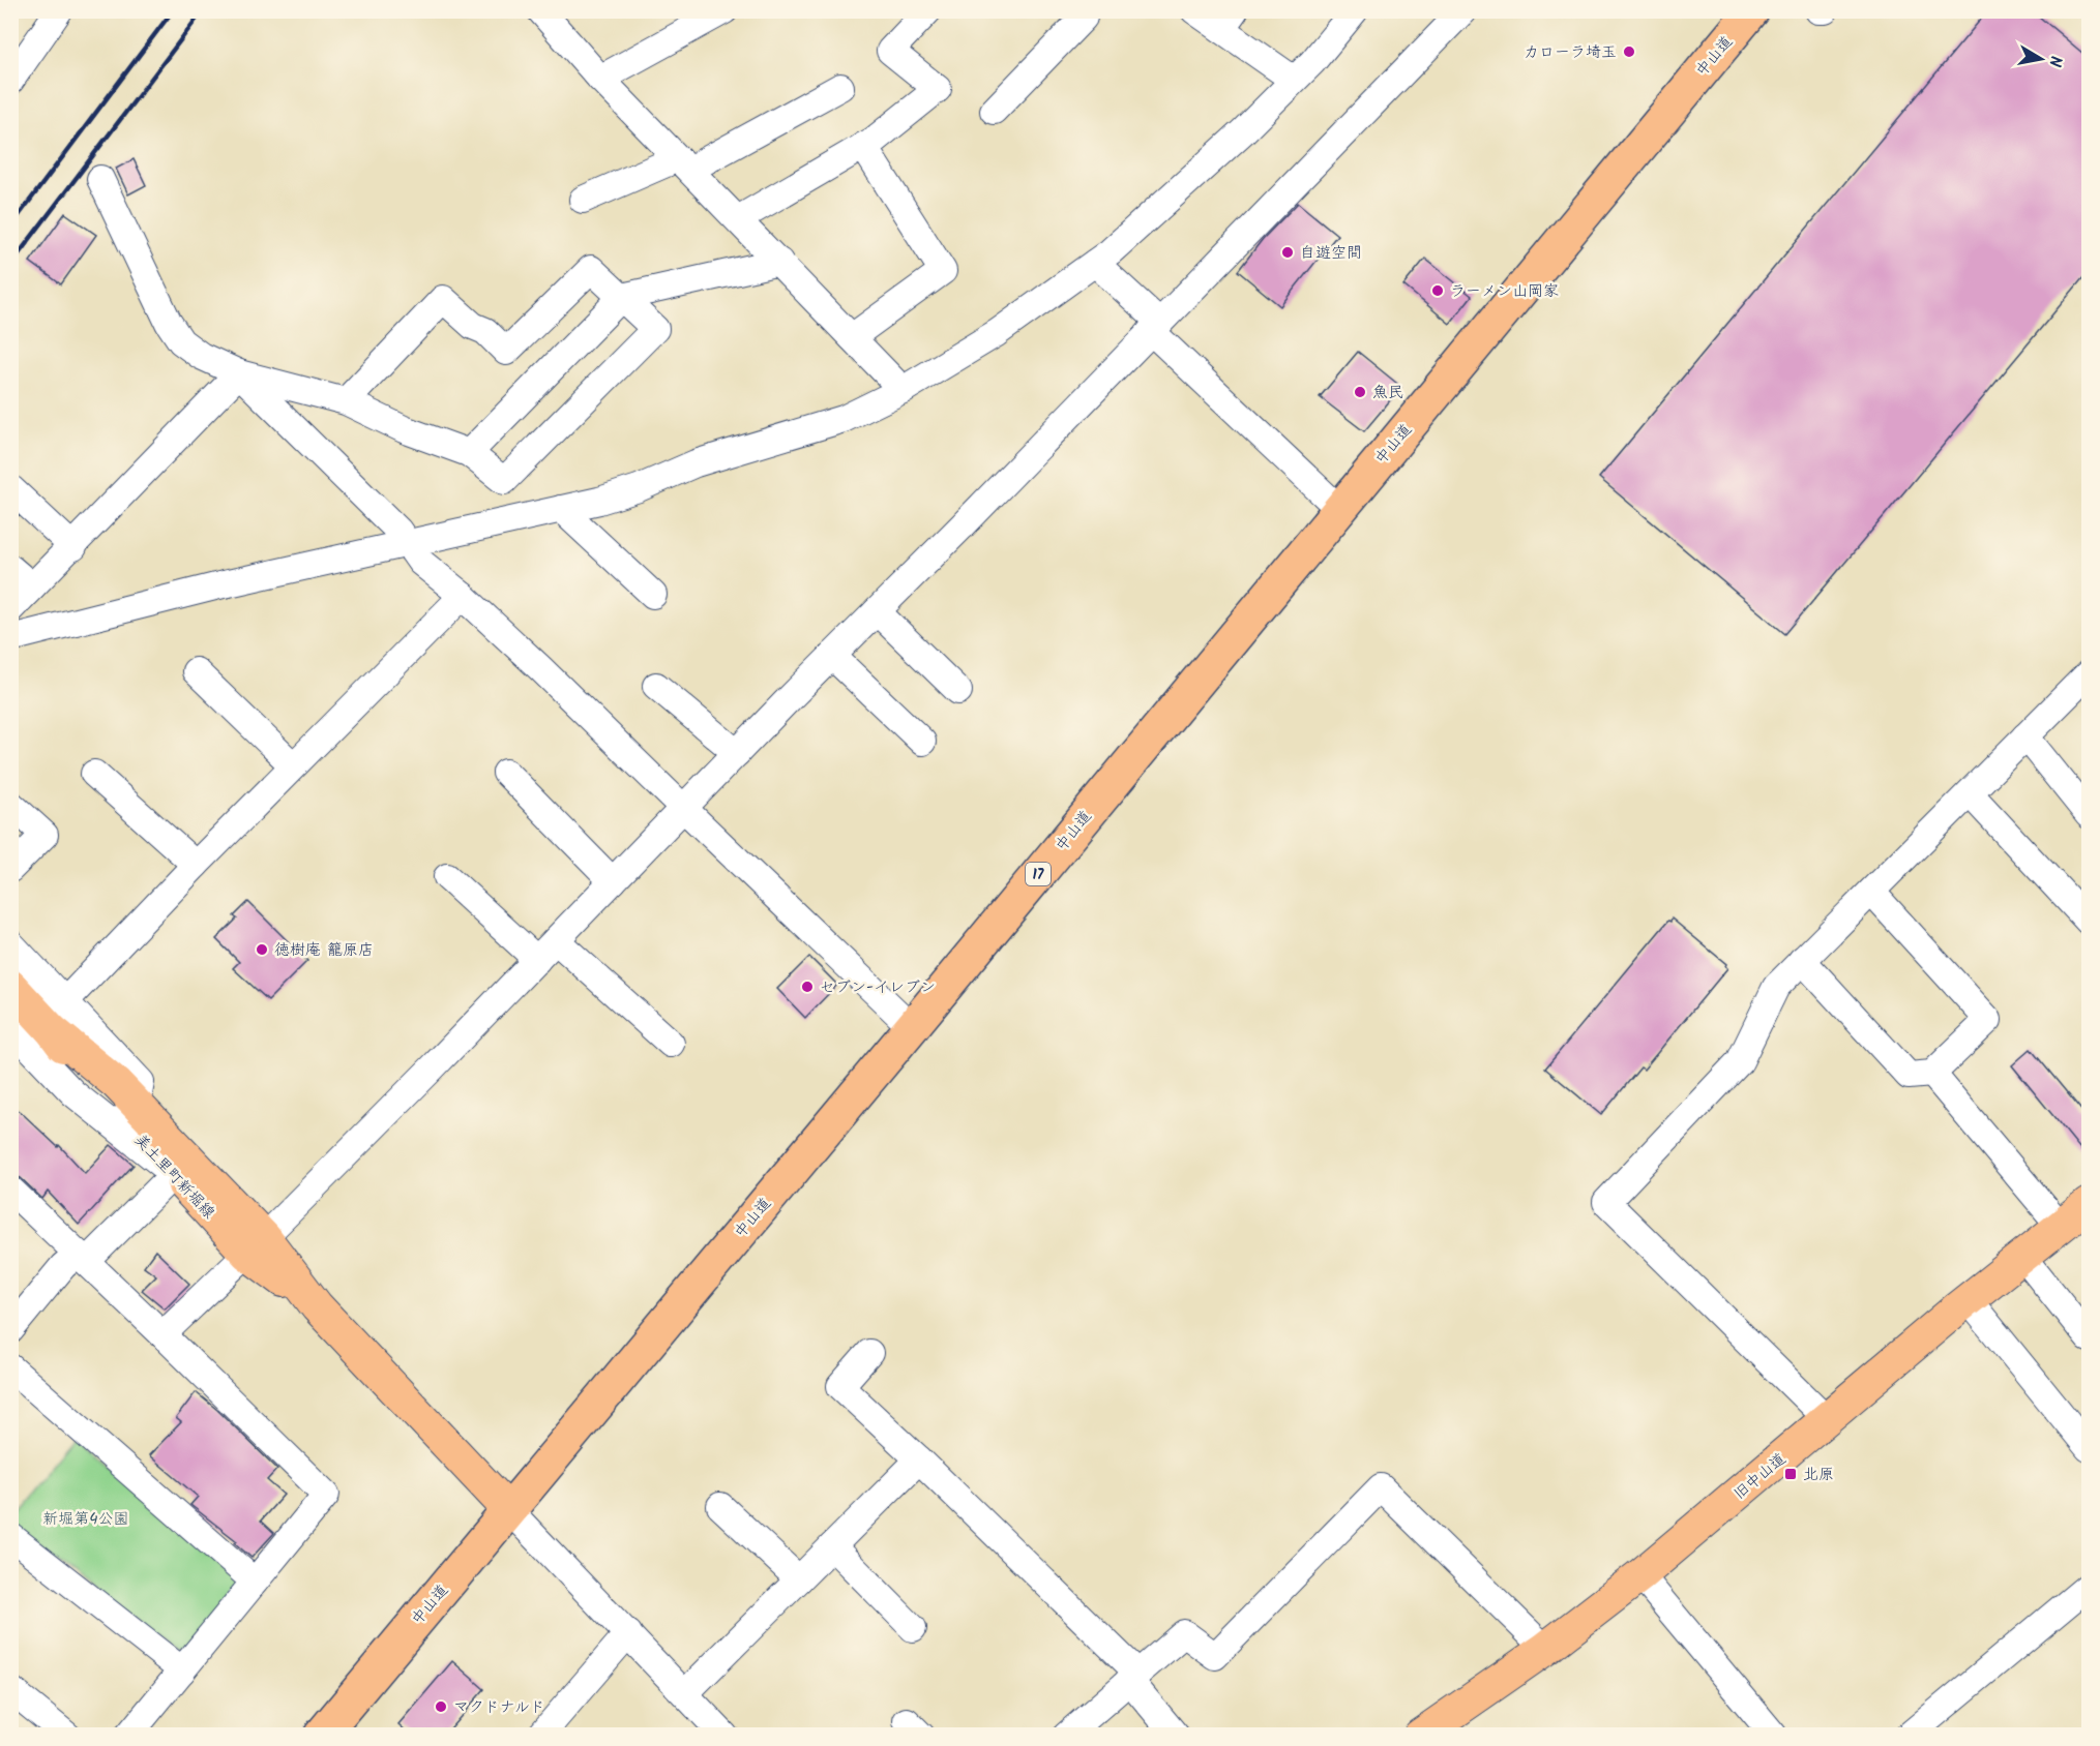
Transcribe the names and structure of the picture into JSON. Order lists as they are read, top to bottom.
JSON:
{
  "streets": {
    "highway": ["中山道", "17"],
    "main road": ["美土里町新堀線", "旧中山道"]
  },
  "crossings": [
    ["中山道", "美土里町新堀線"]
  ],
  "parks": ["新堀第4公園"],
  "places": {
    "other": [
      "カローラ埼玉",
      "自遊空間",
      "ラーメン山岡家",
      "魚民",
      "徳樹庵 籠原店",
      "セブン-イレブン",
      "マクドナルド"
    ],
    "transit": ["北原"]
  },
  "north": "right"
}
